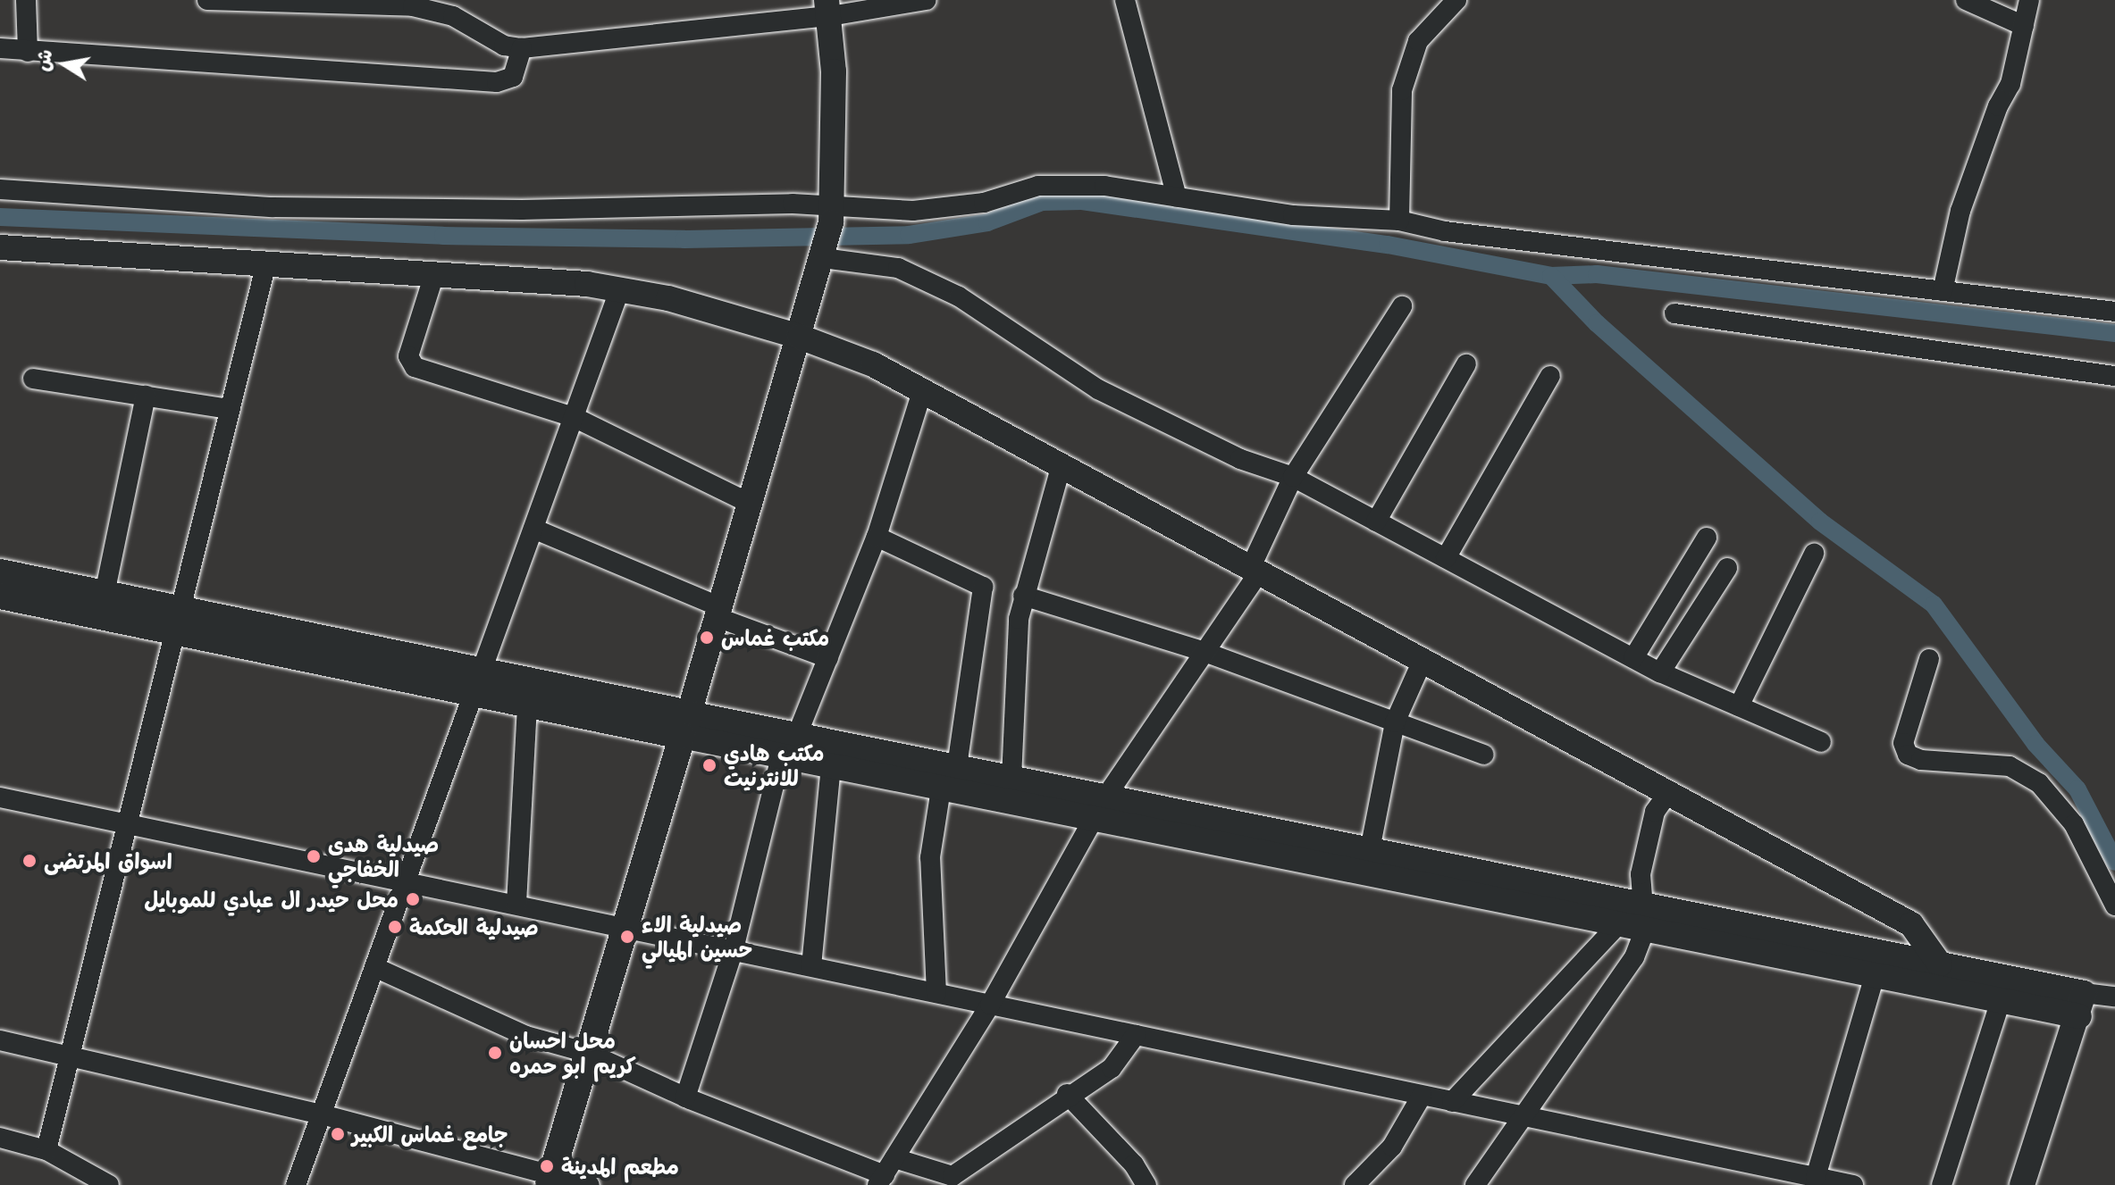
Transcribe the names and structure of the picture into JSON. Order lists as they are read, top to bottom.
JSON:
{
  "places": [
    "مكتب غماس",
    "مكتب هادي للانترنيت",
    "صيدلية هدى الخفاجي",
    "اسواق المرتضى",
    "محل حيدر ال عبادي للموبايل",
    "صيدلية الحكمة",
    "صيدلية الاء حسين الميالي",
    "محل احسان كريم ابو حمره",
    "جامع غماس الكبير",
    "مطعم المدينة"
  ],
  "north": "left"
}
